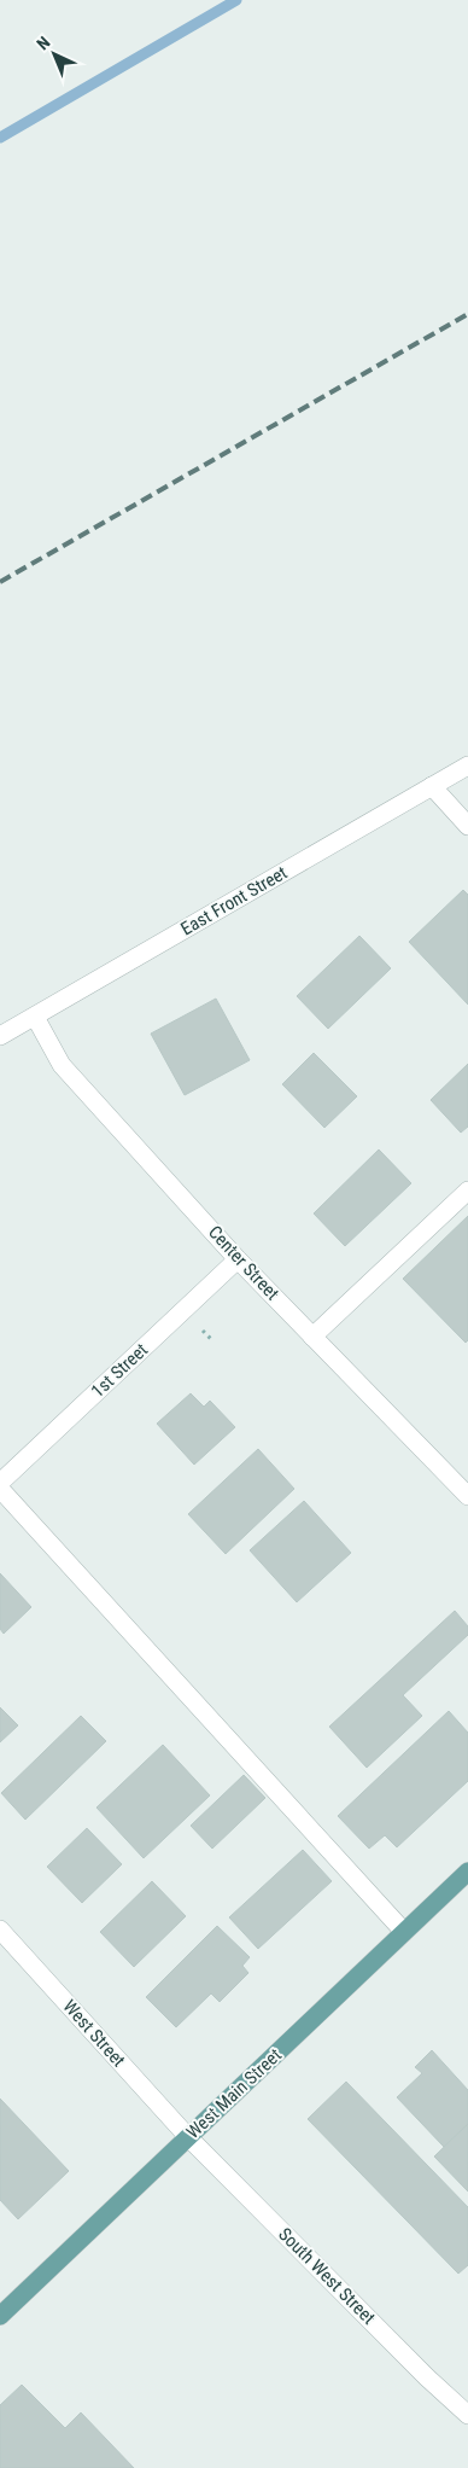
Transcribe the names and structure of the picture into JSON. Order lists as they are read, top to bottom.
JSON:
{
  "streets": {
    "main road": ["West Main Street"],
    "street": [
      "East Front Street",
      "Center Street",
      "1st Street",
      "West Street",
      "South West Street"
    ]
  },
  "crossings": [
    ["East Front Street", "Center Street"],
    ["Center Street", "1st Street"],
    ["West Street", "West Main Street"],
    ["West Street", "South West Street"],
    ["West Main Street", "South West Street"]
  ],
  "north": "top left"
}
